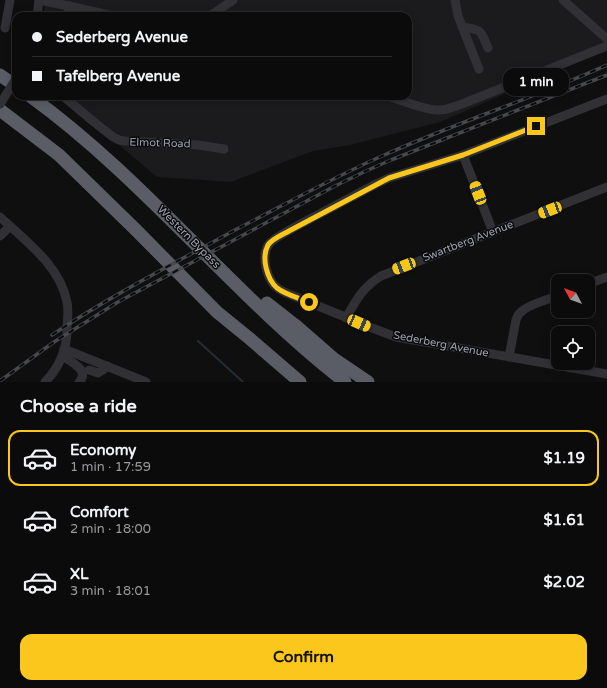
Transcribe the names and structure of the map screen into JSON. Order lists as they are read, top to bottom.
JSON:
{
  "streets": {
    "highway": ["Western Bypass"],
    "street": ["Elmot Road", "Swartberg Avenue", "Sederberg Avenue"]
  },
  "crossings": [
    ["Swartberg Avenue", "Sederberg Avenue"]
  ],
  "north": "top left",
  "page": {
    "banner": ["Sederberg Avenue", "Tafelberg Avenue"],
    "bubble": "1 min",
    "heading": "Choose a ride",
    "list": [
      {
        "name": "Economy",
        "note": "1 min · 17:59",
        "value": "$1.19"
      },
      {
        "name": "Comfort",
        "note": "2 min · 18:00",
        "value": "$1.61"
      },
      {
        "name": "XL",
        "note": "3 min · 18:01",
        "value": "$2.02"
      }
    ],
    "buttons": "Confirm"
  }
}
